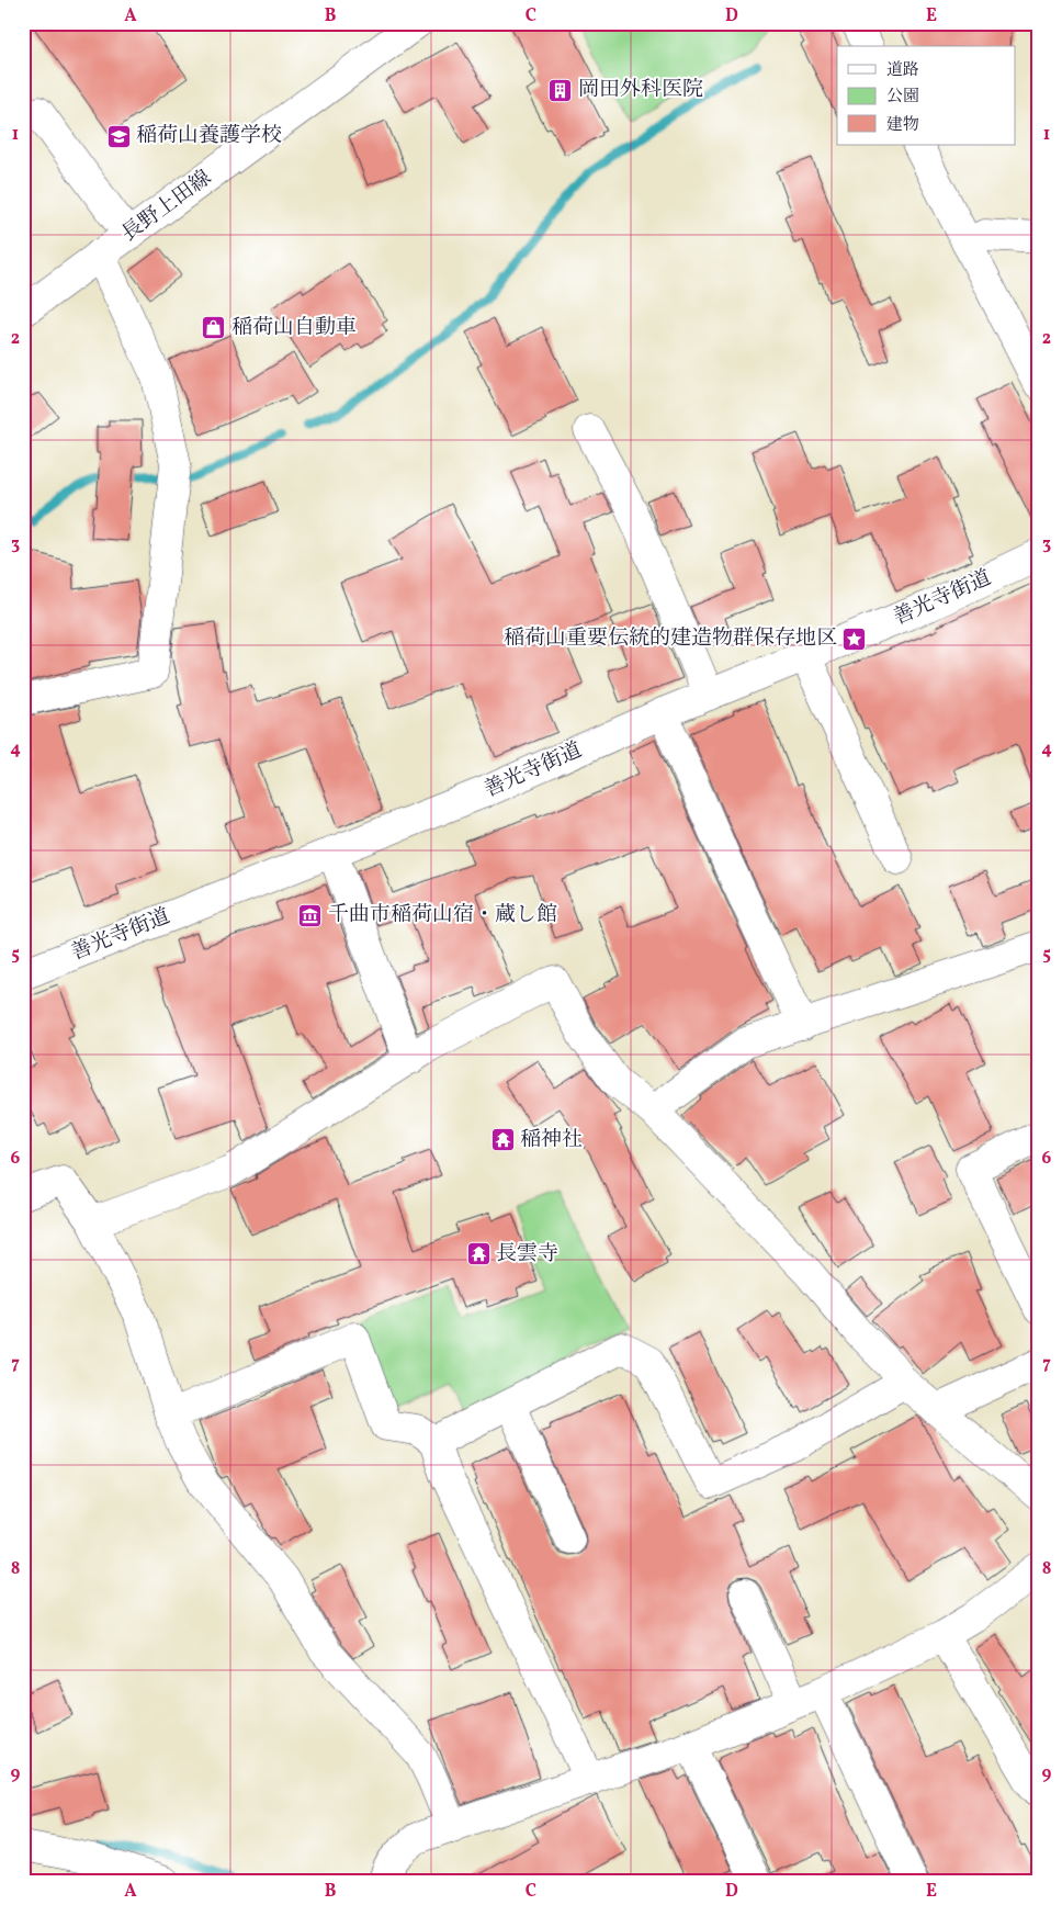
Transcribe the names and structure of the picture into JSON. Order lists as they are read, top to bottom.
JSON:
{
  "streets": {
    "street": ["長野上田線", "善光寺街道"]
  },
  "places": {
    "building": ["岡田外科医院"],
    "school or university": ["稲荷山養護学校"],
    "shop": ["稲荷山自動車"],
    "place": ["稲荷山重要伝統的建造物群保存地区"],
    "museum": ["千曲市稲荷山宿・蔵し館"],
    "temple": ["稲神社", "長雲寺"]
  },
  "legend": ["道路", "公園", "建物"],
  "grid": {
    "columns": [
      "A",
      "B",
      "C",
      "D",
      "E"
    ],
    "rows": [
      "1",
      "2",
      "3",
      "4",
      "5",
      "6",
      "7",
      "8",
      "9"
    ]
  }
}
